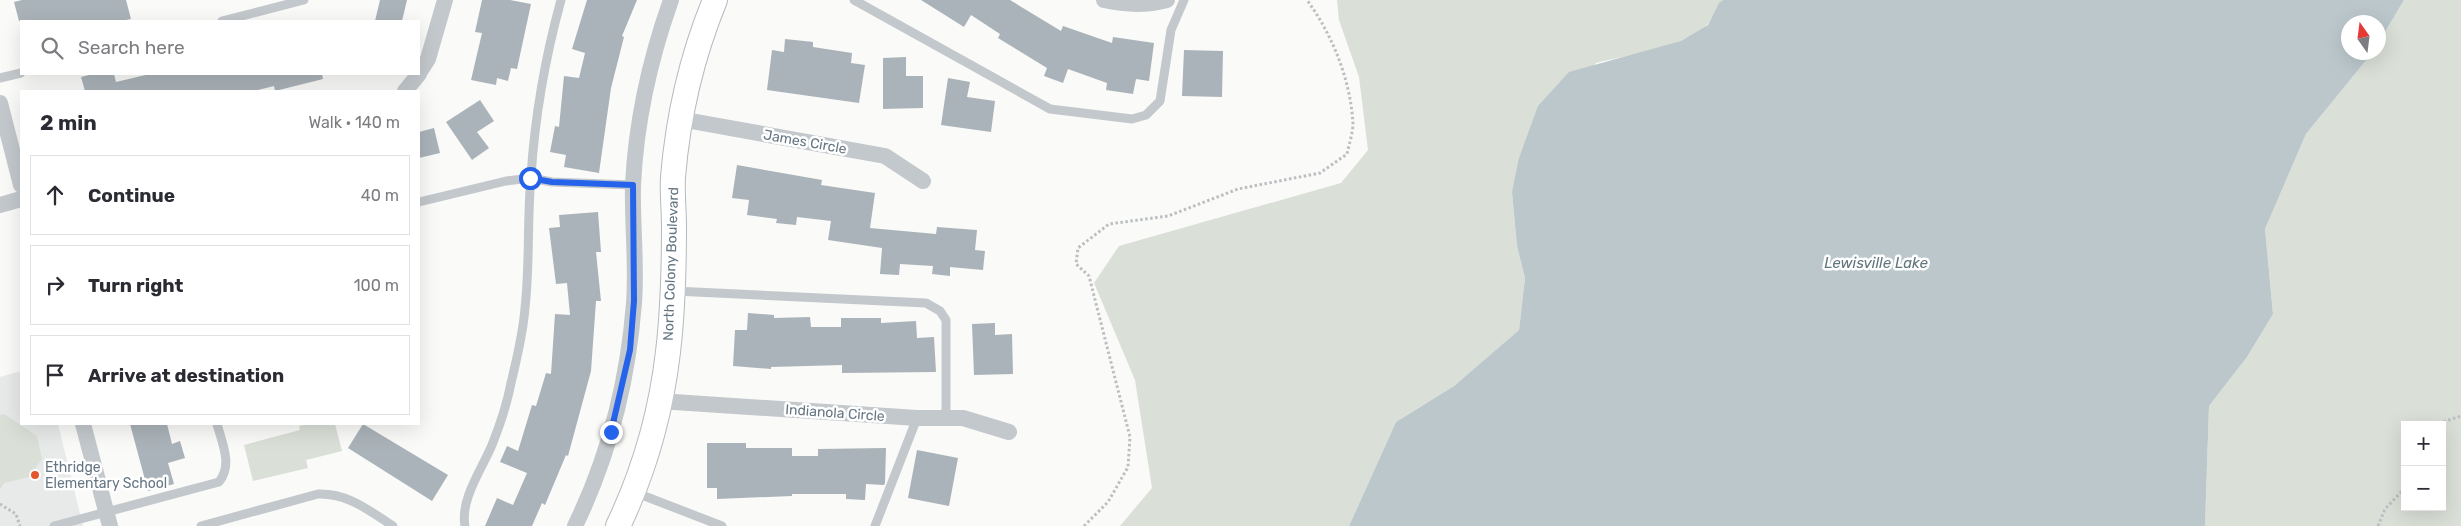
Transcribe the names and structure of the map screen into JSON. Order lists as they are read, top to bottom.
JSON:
{
  "streets": {
    "main road": ["North Colony Boulevard"],
    "street": ["James Circle", "Indianola Circle"]
  },
  "crossings": [
    ["James Circle", "North Colony Boulevard"],
    ["North Colony Boulevard", "Indianola Circle"]
  ],
  "water": ["Lewisville Lake"],
  "places": ["Ethridge Elementary School"],
  "north": "top",
  "page": {
    "search": "Search here",
    "heading": ["2 min", "Walk · 140 m"],
    "list": [
      ["Continue", "40 m"],
      ["Turn right", "100 m"],
      "Arrive at destination"
    ],
    "map_buttons": ["+", "−"]
  }
}
